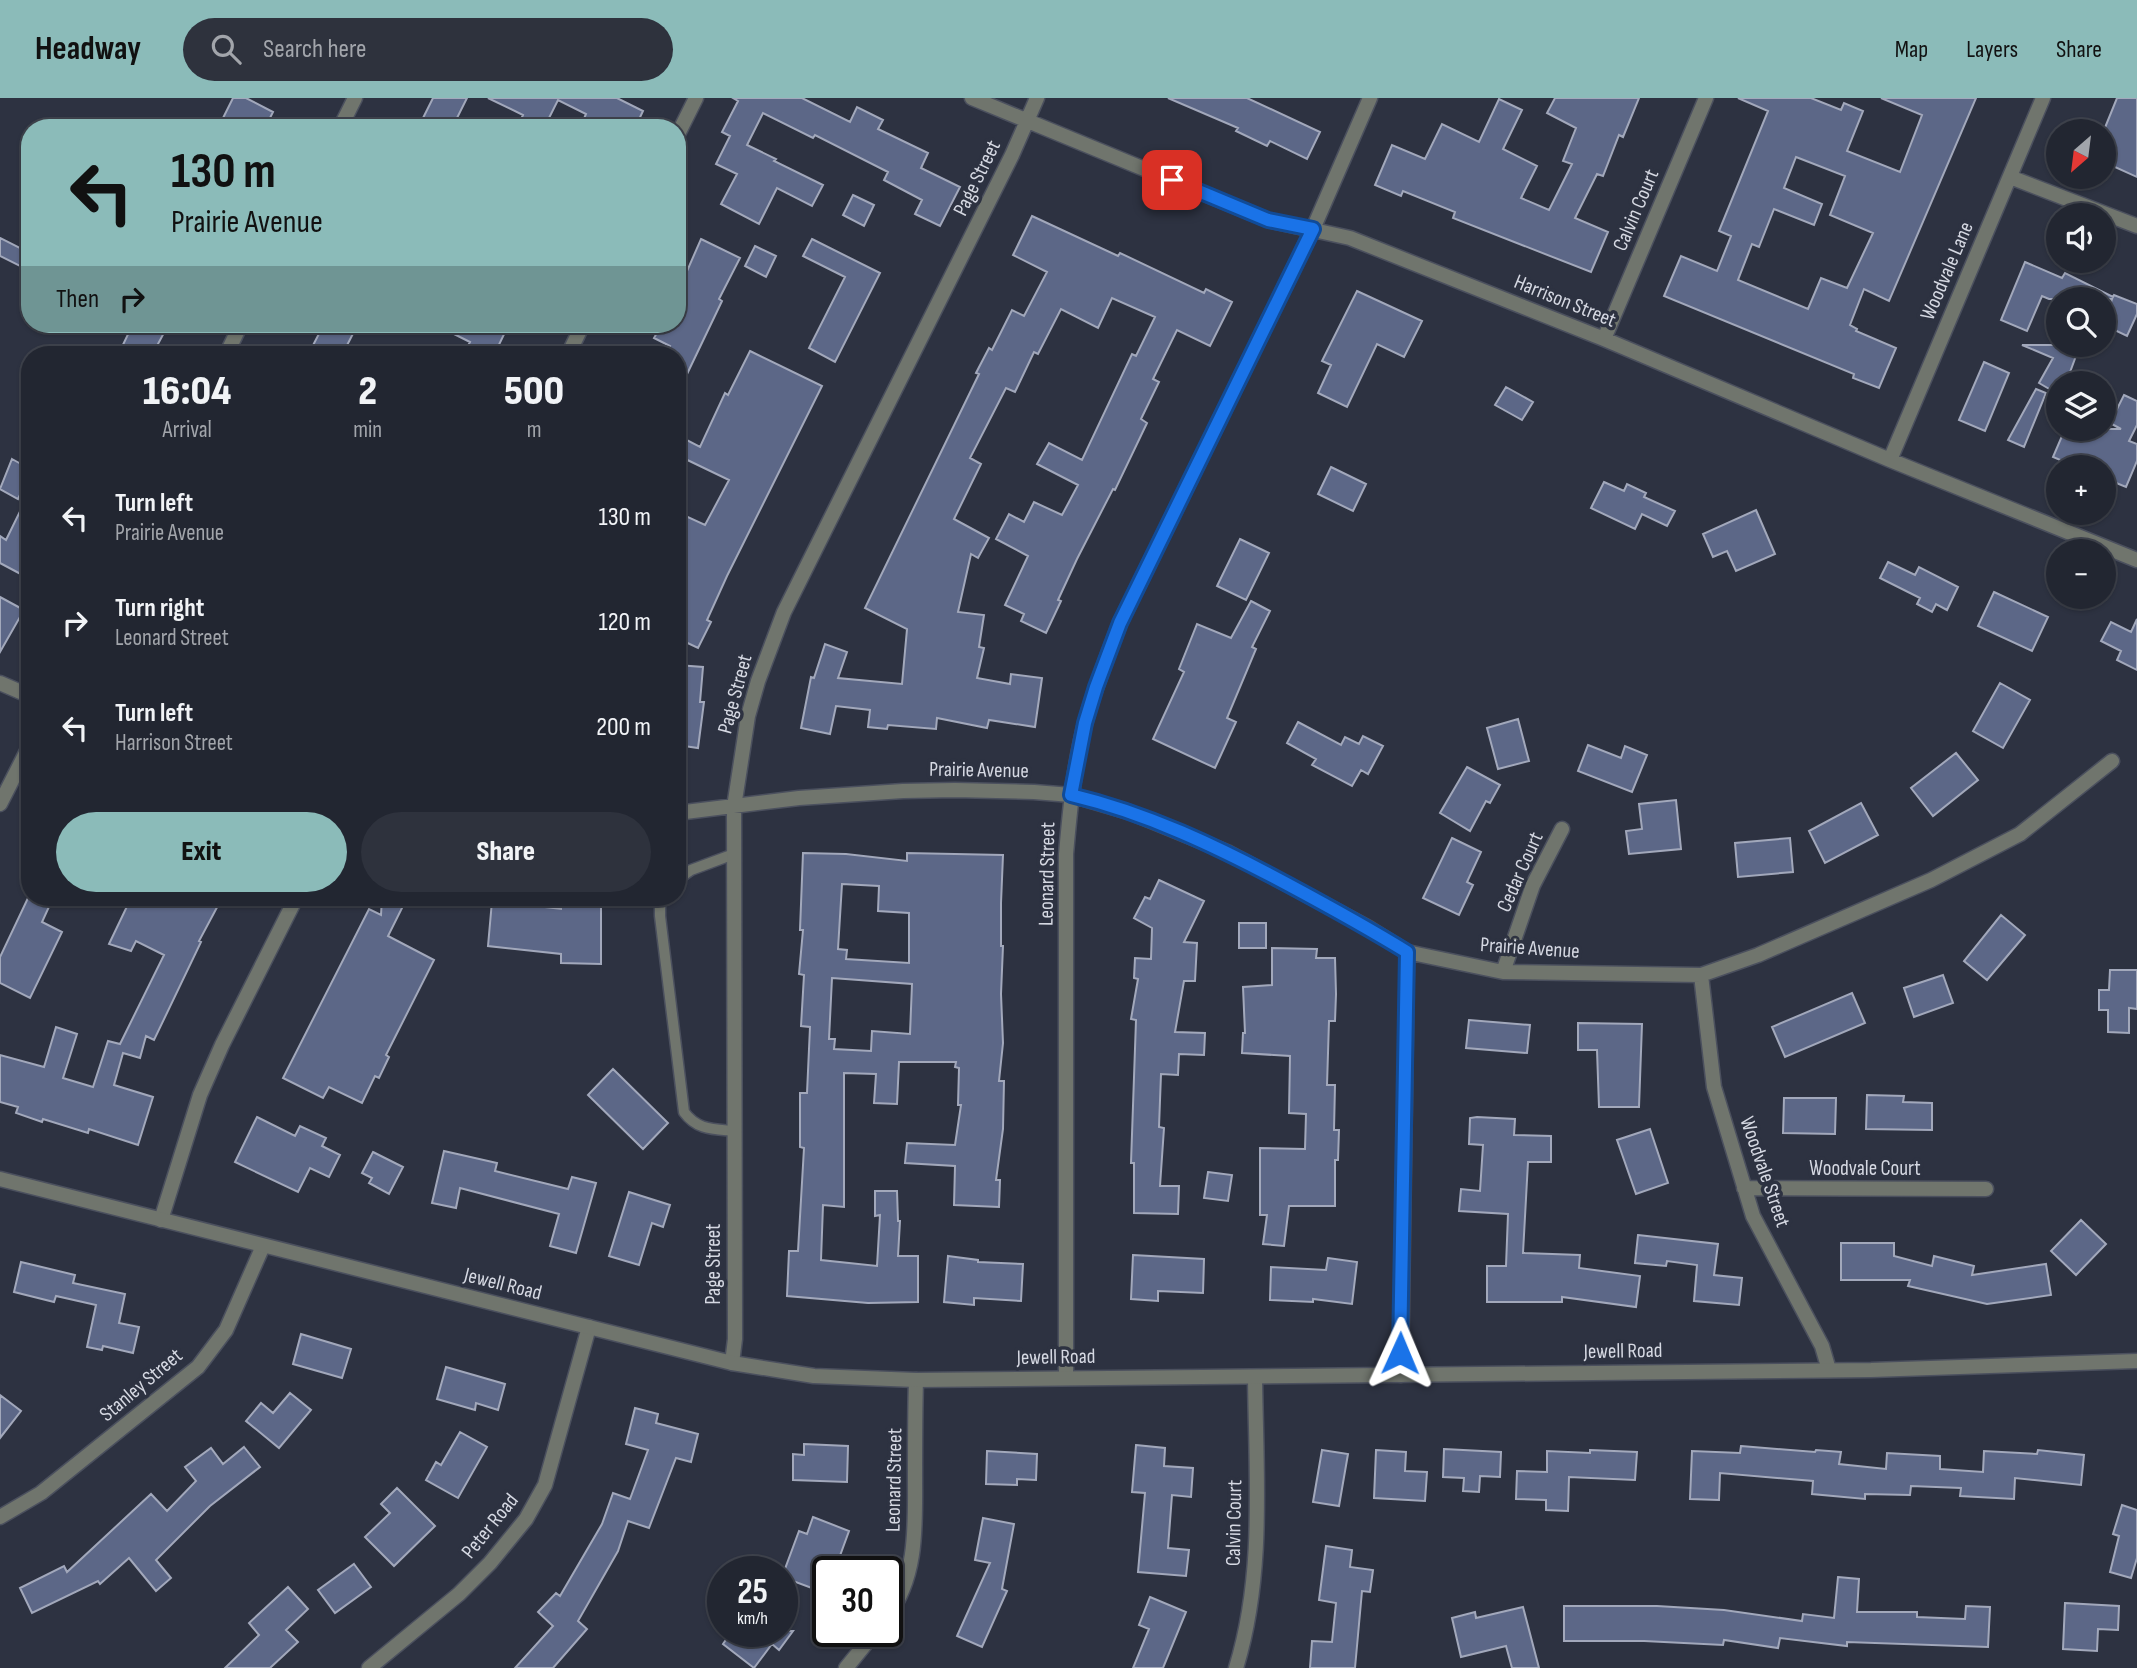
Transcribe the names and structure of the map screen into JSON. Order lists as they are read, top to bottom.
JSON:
{
  "streets": {
    "street": [
      "Page Street",
      "Calvin Court",
      "Woodvale Lane",
      "Harrison Street",
      "Prairie Avenue",
      "Cedar Court",
      "Leonard Street",
      "Woodvale Court",
      "Woodvale Street",
      "Jewell Road",
      "Stanley Street",
      "Peter Road"
    ]
  },
  "crossings": [
    ["Page Street", "Harrison Street"],
    ["Page Street", "Prairie Avenue"],
    ["Page Street", "Jewell Road"],
    ["Calvin Court", "Harrison Street"],
    ["Calvin Court", "Jewell Road"],
    ["Woodvale Lane", "Harrison Street"],
    ["Harrison Street", "Leonard Street"],
    ["Prairie Avenue", "Cedar Court"],
    ["Prairie Avenue", "Leonard Street"],
    ["Prairie Avenue", "Woodvale Street"],
    ["Leonard Street", "Jewell Road"],
    ["Woodvale Court", "Woodvale Street"],
    ["Woodvale Street", "Jewell Road"],
    ["Jewell Road", "Stanley Street"],
    ["Jewell Road", "Peter Road"]
  ],
  "north": "bottom left",
  "page": {
    "header": "Headway",
    "search": "Search here",
    "nav": ["Map", "Layers", "Share"],
    "map_buttons": ["+", "−"],
    "turn": ["130 m", "Prairie Avenue"],
    "then": "Then",
    "eta": [
      "16:04",
      "Arrival",
      "2",
      "min",
      "500",
      "m"
    ],
    "list": [
      {
        "name": "Turn left",
        "note": "Prairie Avenue",
        "value": "130 m"
      },
      {
        "name": "Turn right",
        "note": "Leonard Street",
        "value": "120 m"
      },
      {
        "name": "Turn left",
        "note": "Harrison Street",
        "value": "200 m"
      }
    ],
    "buttons": ["Exit", "Share"],
    "speed": "25 km/h",
    "limit": "30"
  }
}
